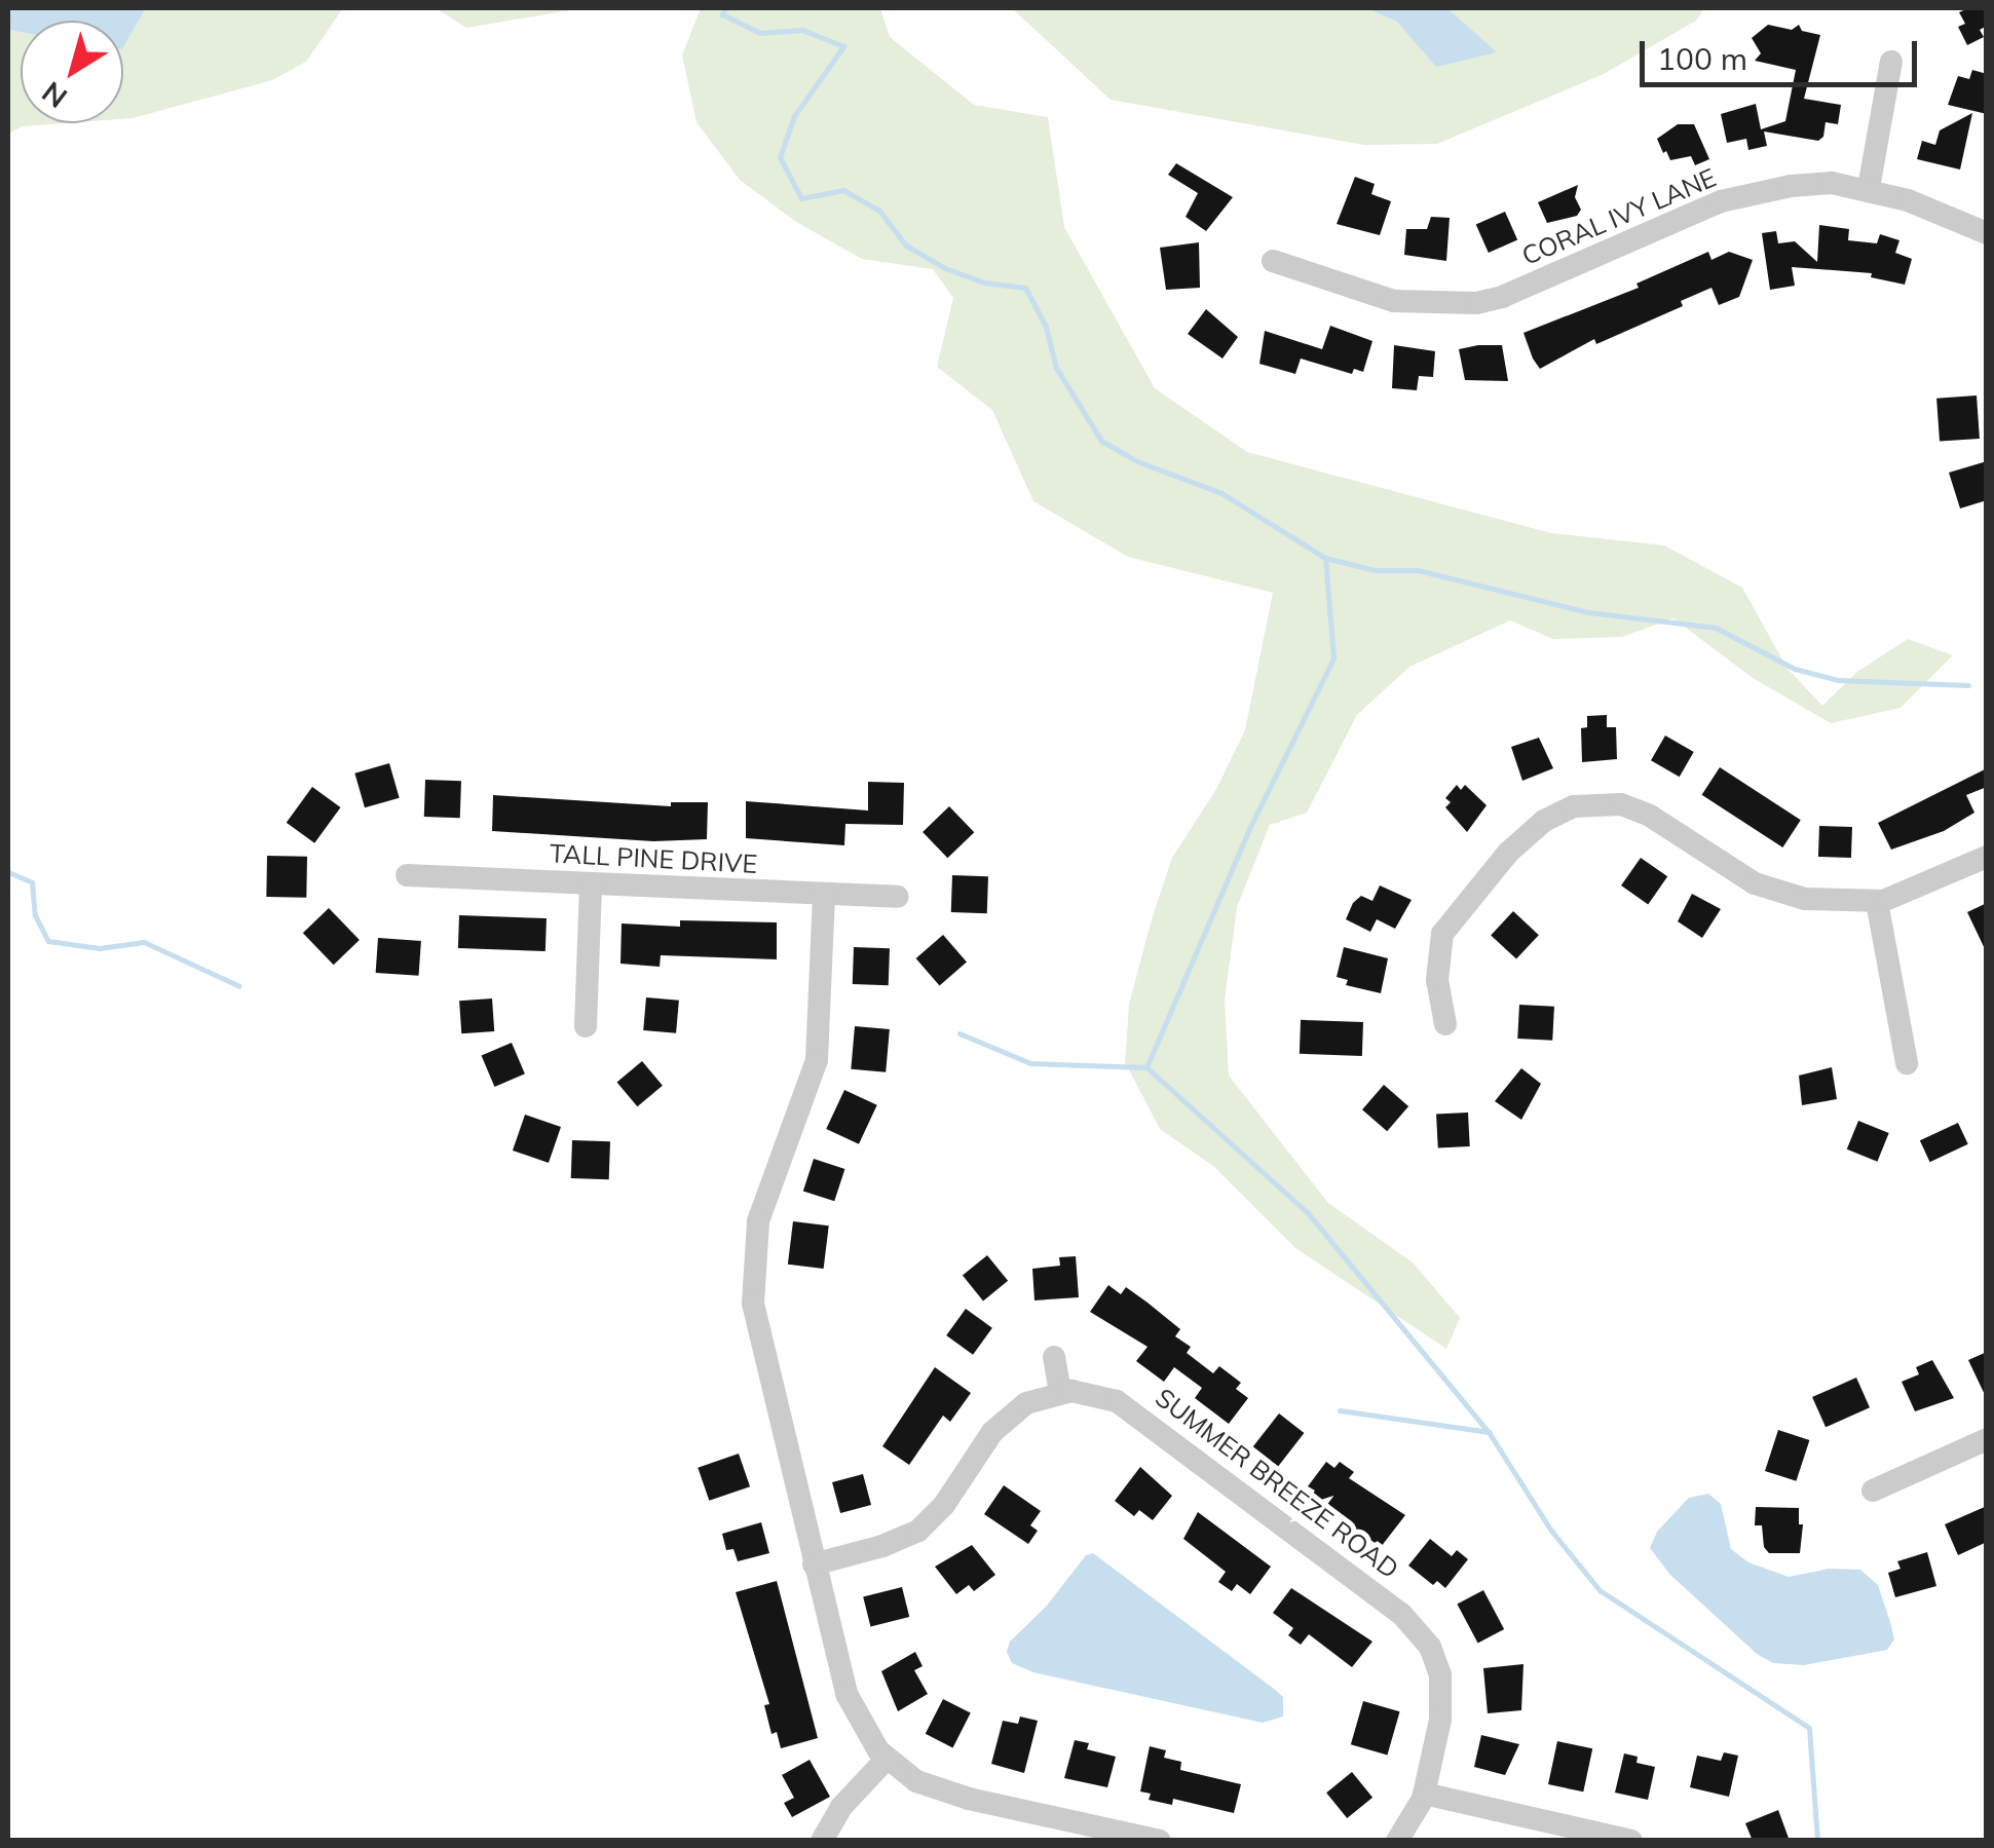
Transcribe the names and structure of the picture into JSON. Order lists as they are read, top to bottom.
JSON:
{
  "streets": {
    "street": ["CORAL IVY LANE", "TALL PINE DRIVE", "SUMMER BREEZE ROAD"]
  },
  "scale_bar": "100 m",
  "north": "bottom left"
}
